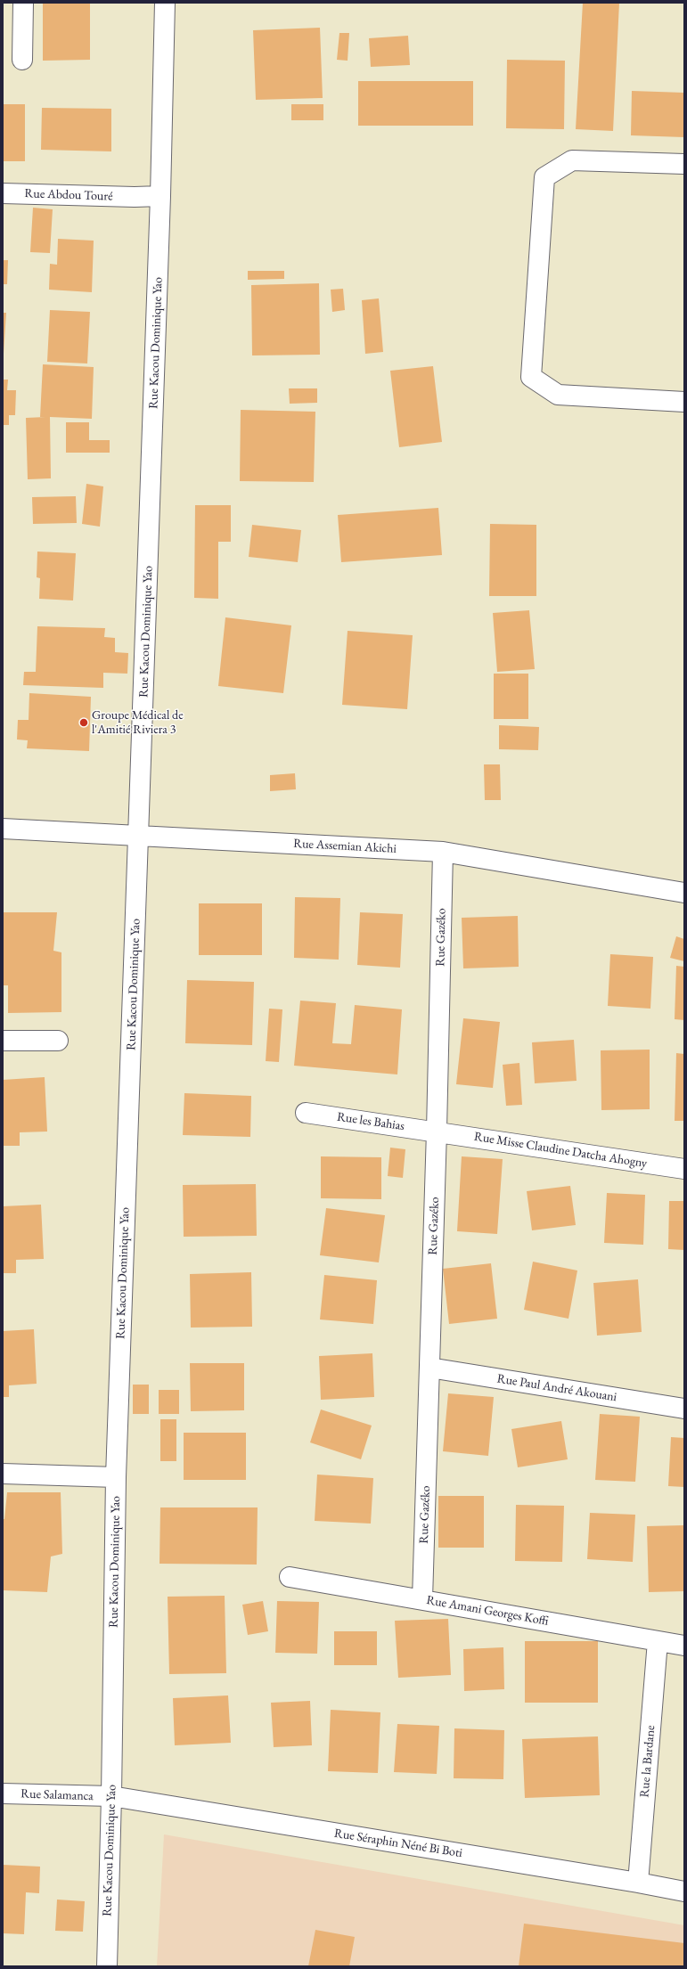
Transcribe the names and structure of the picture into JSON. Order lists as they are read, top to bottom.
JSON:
{
  "streets": {
    "street": [
      "Rue Abdou Touré",
      "Rue Kacou Dominique Yao",
      "Rue Assemian Akichi",
      "Rue Gazéko",
      "Rue les Bahias",
      "Rue Misse Claudine Datcha Ahogny",
      "Rue Paul André Akouani",
      "Rue Amani Georges Koffi",
      "Rue la Bardane",
      "Rue Salamanca",
      "Rue Séraphin Néné Bi Boti"
    ]
  },
  "crossings": [
    ["Rue Abdou Touré", "Rue Kacou Dominique Yao"],
    ["Rue Kacou Dominique Yao", "Rue Assemian Akichi"],
    ["Rue Kacou Dominique Yao", "Rue Salamanca"],
    ["Rue Kacou Dominique Yao", "Rue Séraphin Néné Bi Boti"],
    ["Rue Assemian Akichi", "Rue Gazéko"],
    ["Rue Gazéko", "Rue les Bahias"],
    ["Rue Gazéko", "Rue Misse Claudine Datcha Ahogny"],
    ["Rue Gazéko", "Rue Paul André Akouani"],
    ["Rue Gazéko", "Rue Amani Georges Koffi"],
    ["Rue les Bahias", "Rue Misse Claudine Datcha Ahogny"],
    ["Rue Amani Georges Koffi", "Rue la Bardane"],
    ["Rue la Bardane", "Rue Séraphin Néné Bi Boti"],
    ["Rue Salamanca", "Rue Séraphin Néné Bi Boti"]
  ],
  "places": ["Groupe Médical de l'Amitié Riviera 3"]
}
